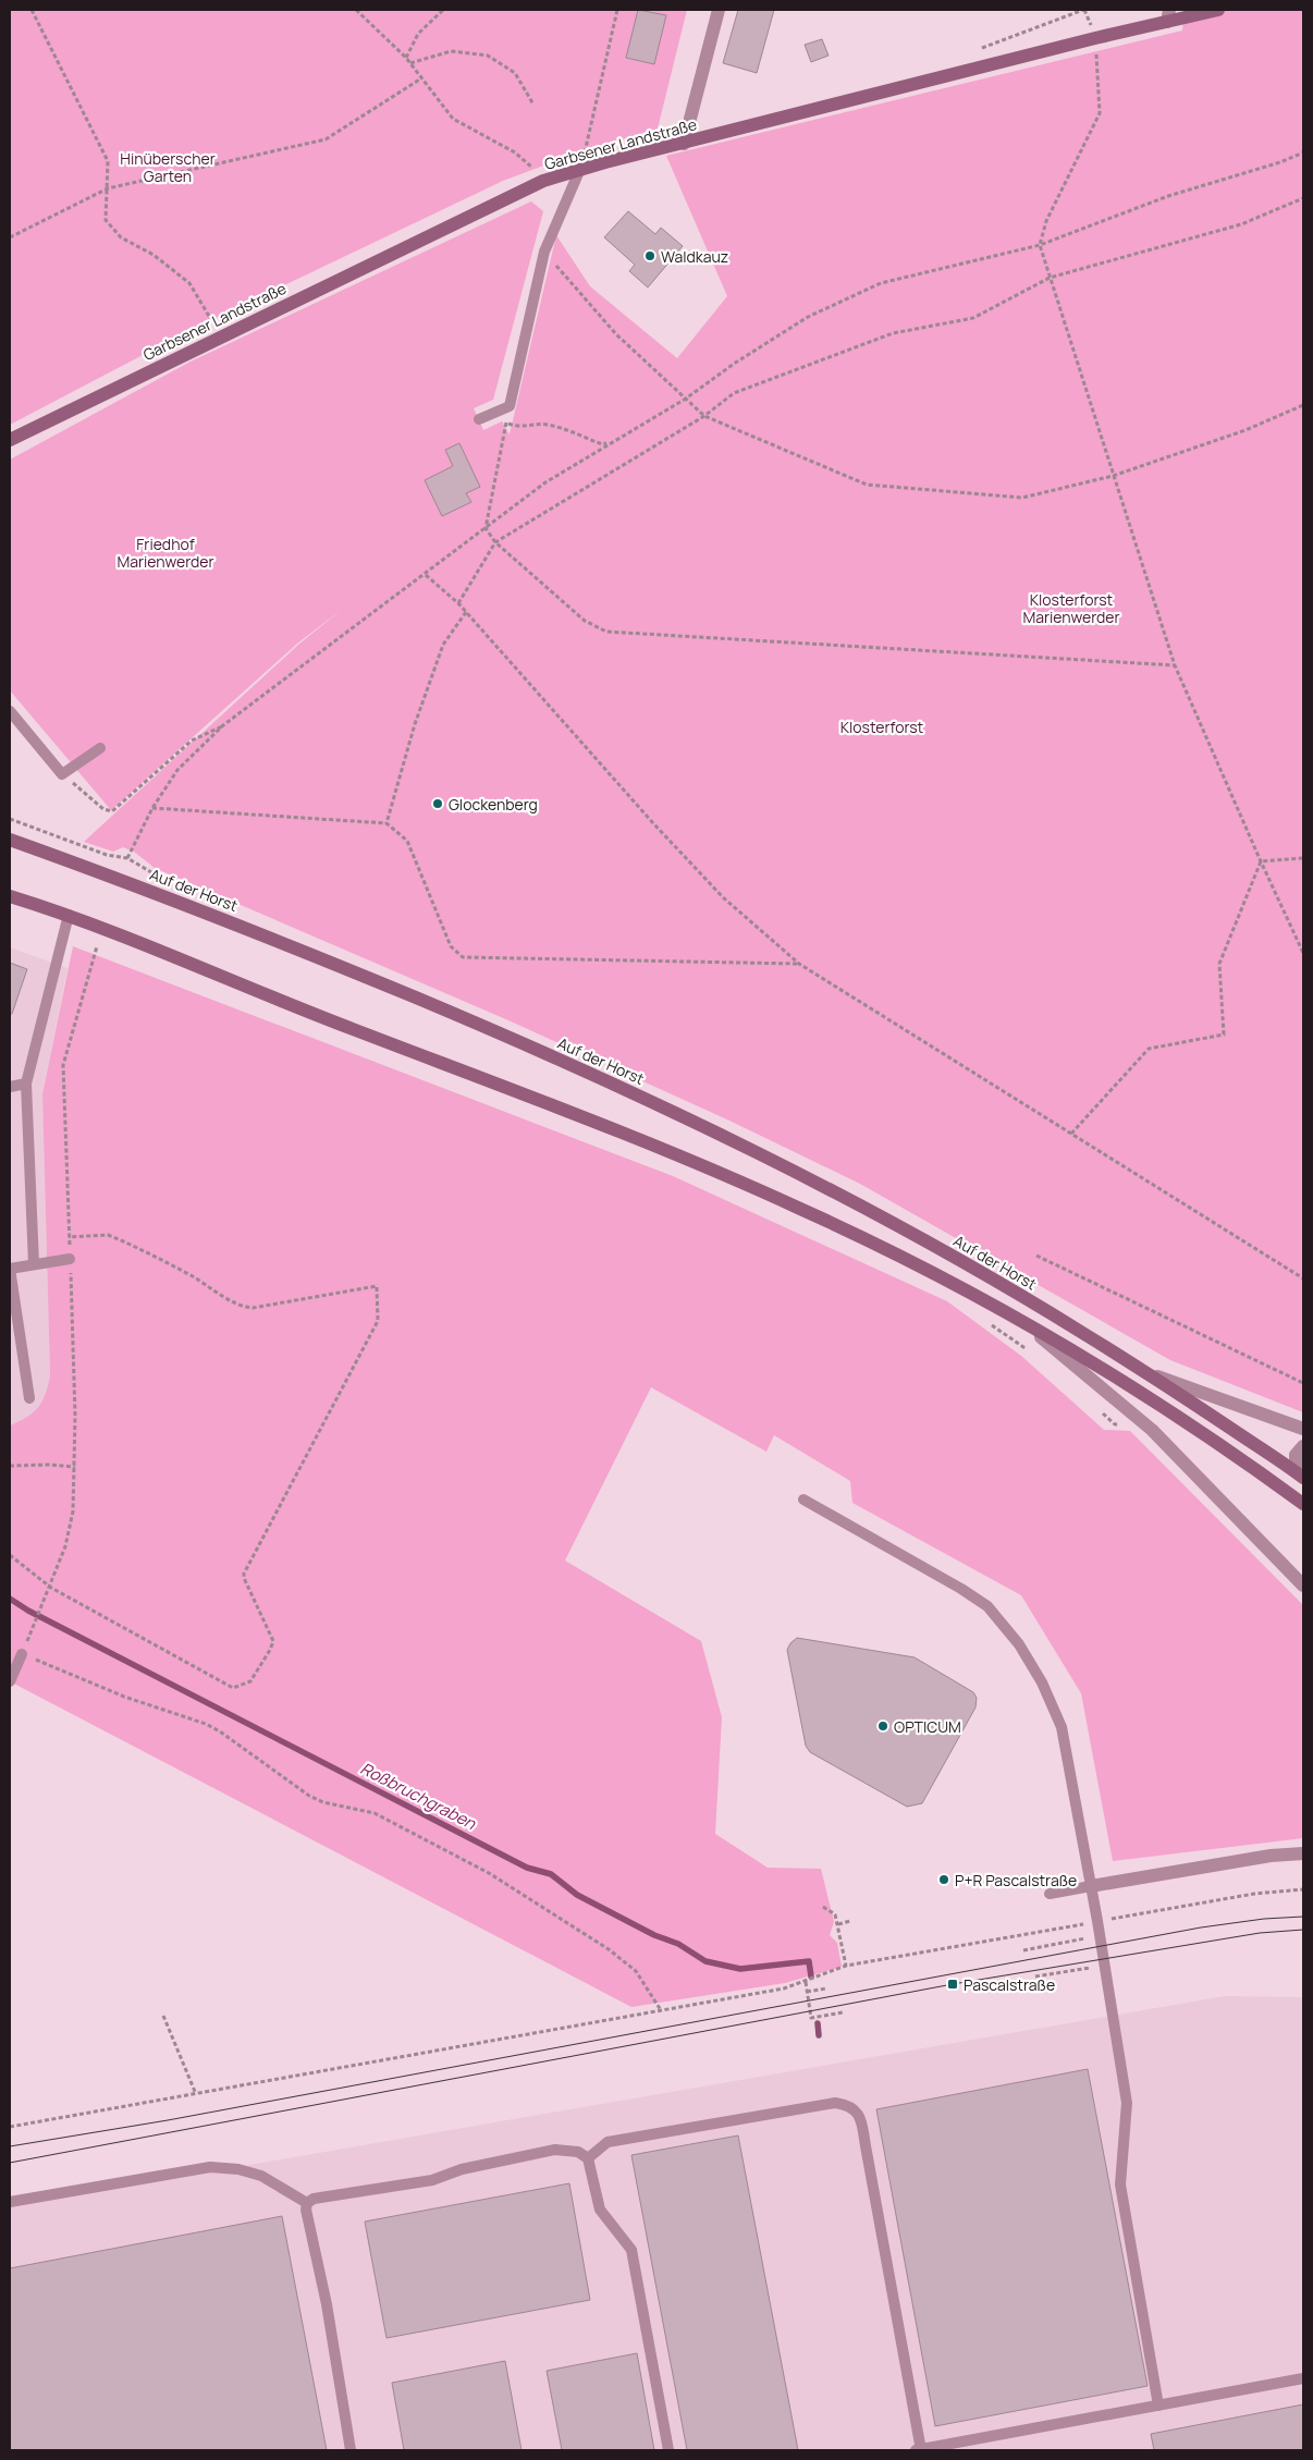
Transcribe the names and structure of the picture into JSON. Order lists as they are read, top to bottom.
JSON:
{
  "streets": {
    "street": ["Garbsener Landstraße", "Auf der Horst"]
  },
  "water": ["Roßbruchgraben"],
  "parks": [
    "Hinüberscher Garten",
    "Friedhof Marienwerder",
    "Klosterforst Marienwerder",
    "Klosterforst"
  ],
  "places": {
    "other": [
      "Waldkauz",
      "Glockenberg",
      "OPTICUM",
      "P+R Pascalstraße"
    ],
    "transit": ["Pascalstraße"]
  }
}
